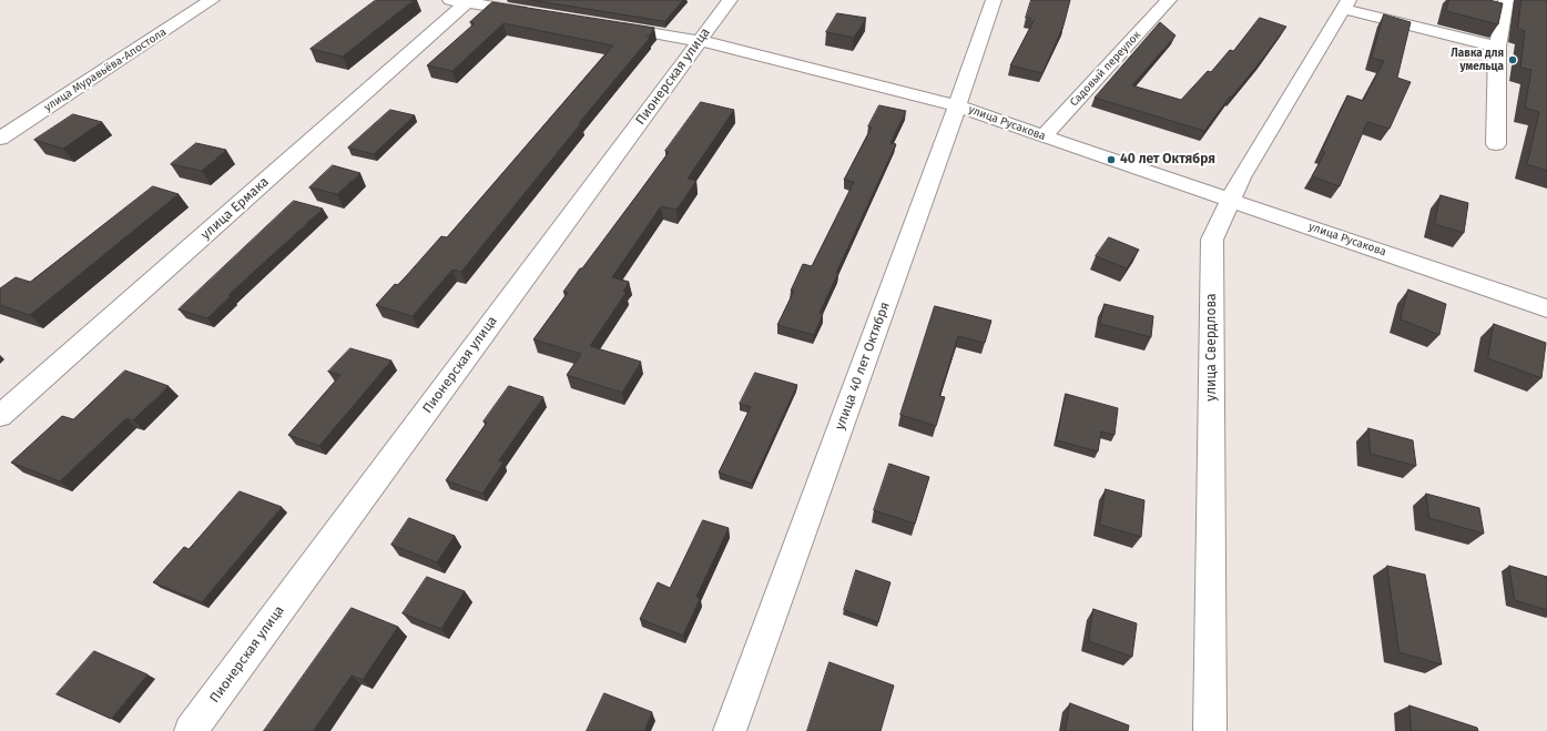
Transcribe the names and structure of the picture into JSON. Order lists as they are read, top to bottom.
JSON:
{
  "streets": {
    "street": [
      "Садовый переулок",
      "улица Муравьёва-Апостола",
      "Пионерская улица",
      "улица Русакова",
      "улица Ермака",
      "улица Свердлова",
      "улица 40 лет Октября"
    ]
  },
  "crossings": [
    ["Садовый переулок", "улица Русакова"],
    ["Пионерская улица", "улица Русакова"],
    ["улица Русакова", "улица Свердлова"],
    ["улица Русакова", "улица 40 лет Октября"]
  ],
  "places": ["Лавка для умельца", "40 лет Октября"]
}
